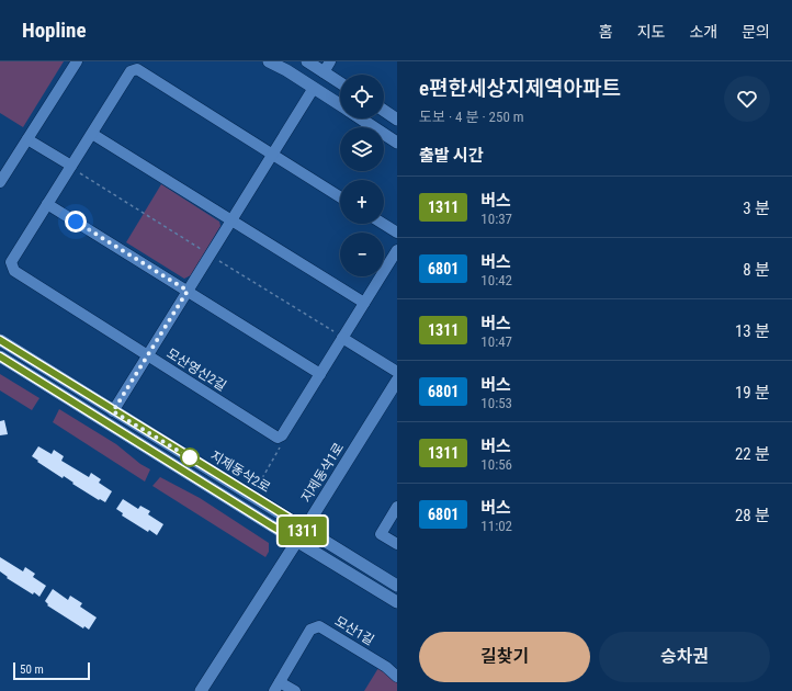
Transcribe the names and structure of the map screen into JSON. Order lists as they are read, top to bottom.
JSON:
{
  "streets": {
    "street": [
      "모산영신2길",
      "지제동삭2로",
      "지제동삭1로",
      "모산1길"
    ]
  },
  "crossings": [
    ["지제동삭2로", "지제동삭1로"]
  ],
  "lines": ["bus line 1311"],
  "scale_bar": "50 m",
  "page": {
    "header": "Hopline",
    "nav": [
      "홈",
      "지도",
      "소개",
      "문의"
    ],
    "on_map": "1311",
    "heading": [
      ["e편한세상지제역아파트", "도보 · 4 분 · 250 m"],
      "출발 시간"
    ],
    "map_buttons": ["+", "−"],
    "list": [
      {
        "mark": "1311",
        "name": "버스",
        "note": "10:37",
        "value": "3 분"
      },
      {
        "mark": "6801",
        "name": "버스",
        "note": "10:42",
        "value": "8 분"
      },
      {
        "mark": "1311",
        "name": "버스",
        "note": "10:47",
        "value": "13 분"
      },
      {
        "mark": "6801",
        "name": "버스",
        "note": "10:53",
        "value": "19 분"
      },
      {
        "mark": "1311",
        "name": "버스",
        "note": "10:56",
        "value": "22 분"
      },
      {
        "mark": "6801",
        "name": "버스",
        "note": "11:02",
        "value": "28 분"
      }
    ],
    "buttons": ["길찾기", "승차권"],
    "scale": "50 m"
  }
}
